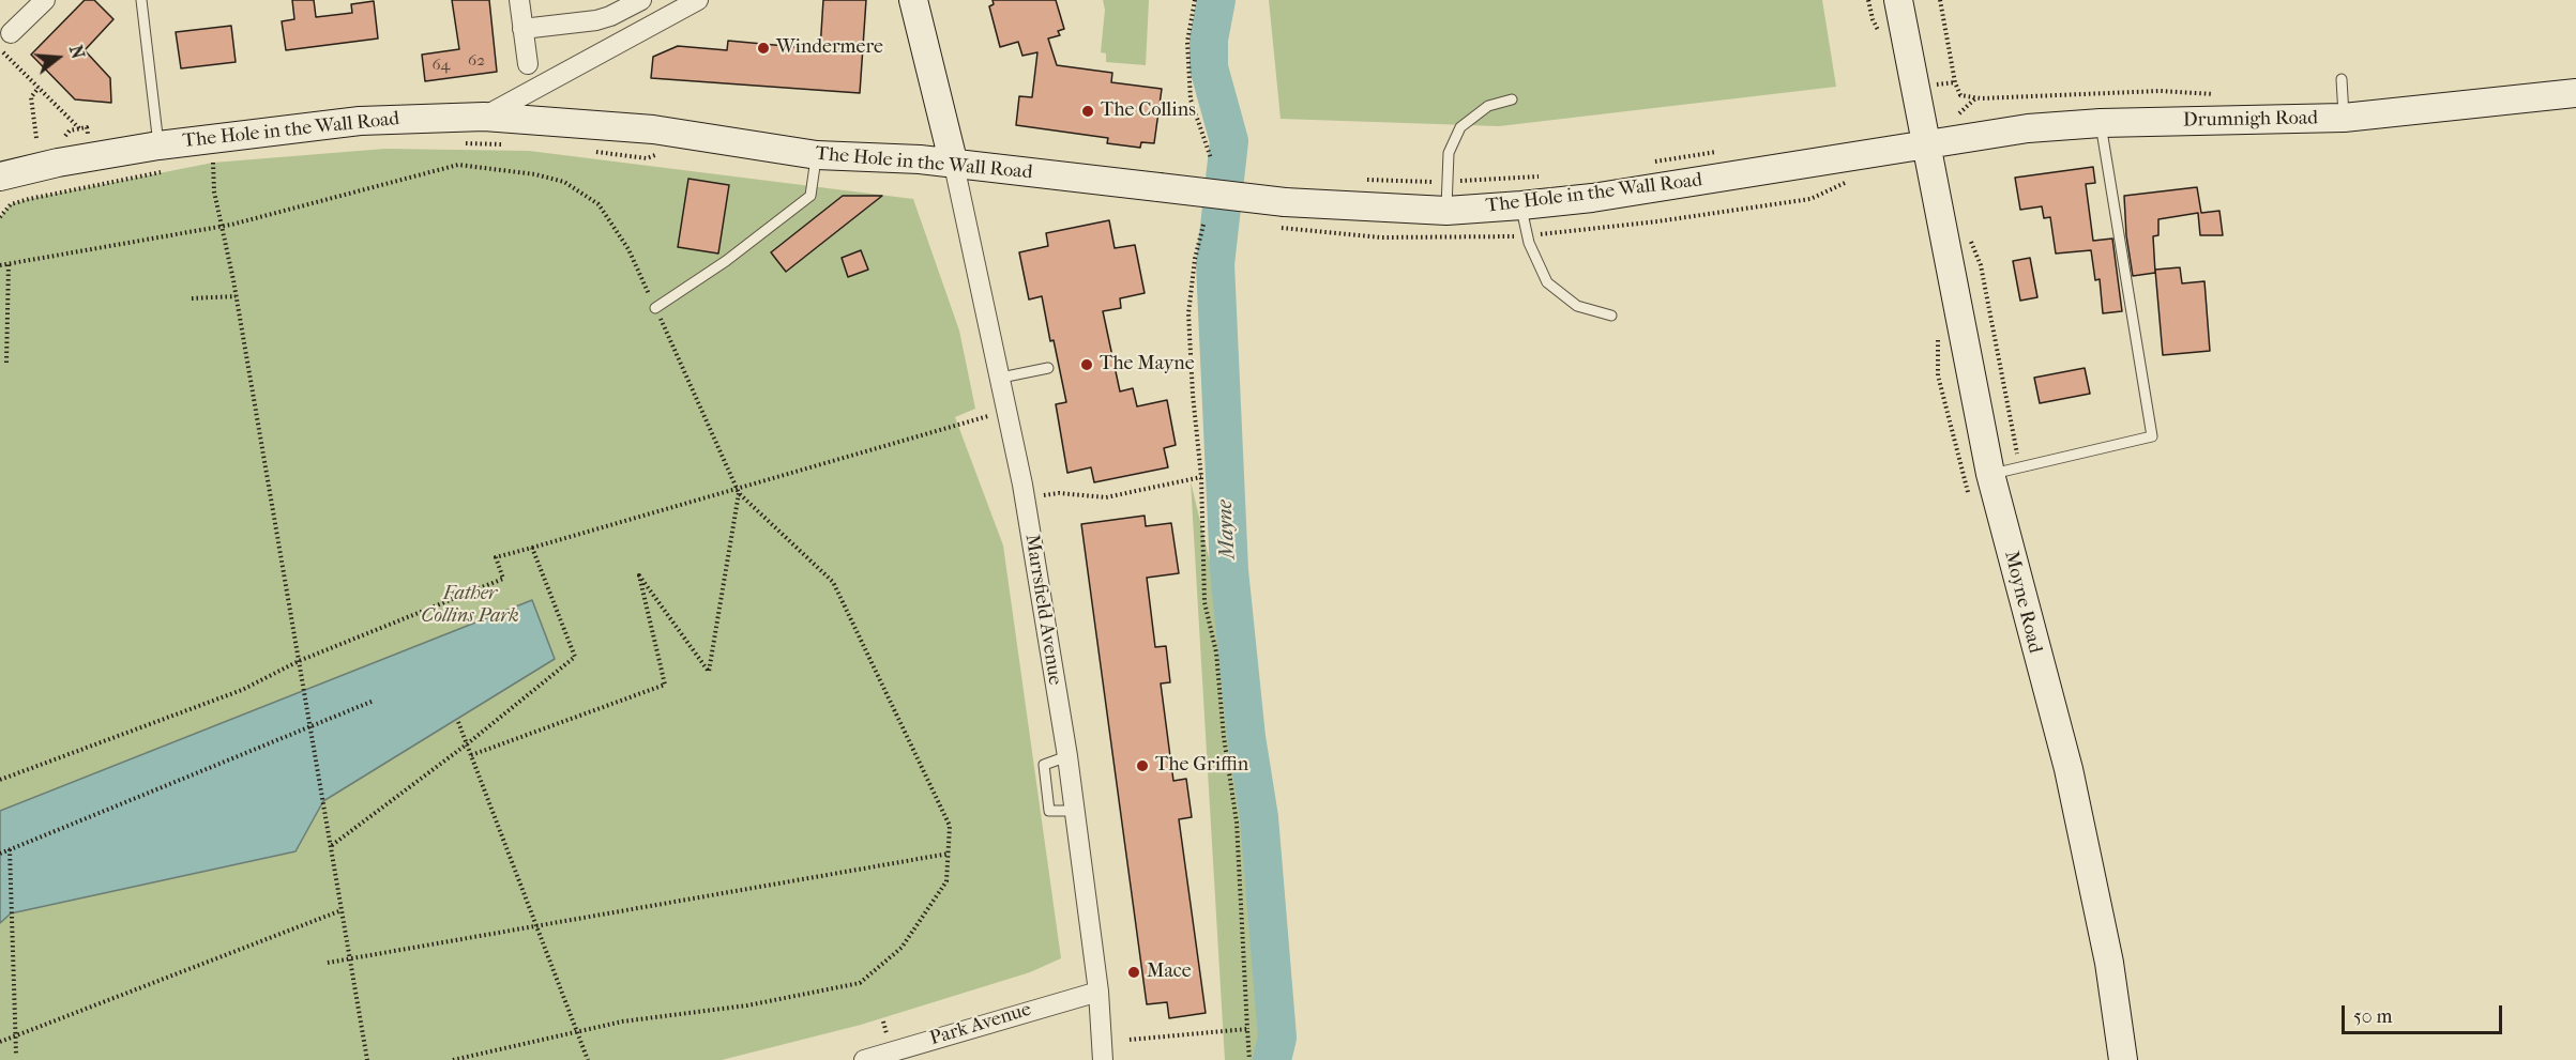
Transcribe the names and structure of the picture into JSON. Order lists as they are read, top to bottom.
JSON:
{
  "streets": {
    "street": [
      "Drumnigh Road",
      "The Hole in the Wall Road",
      "Moyne Road",
      "Marrsfield Avenue",
      "Park Avenue"
    ]
  },
  "crossings": [
    ["Drumnigh Road", "The Hole in the Wall Road"],
    ["Drumnigh Road", "Moyne Road"],
    ["The Hole in the Wall Road", "Moyne Road"],
    ["The Hole in the Wall Road", "Marrsfield Avenue"],
    ["Marrsfield Avenue", "Park Avenue"]
  ],
  "water": ["Mayne"],
  "parks": ["Father Collins Park"],
  "places": [
    "Windermere",
    "The Collins",
    "The Mayne",
    "The Griffin",
    "Mace"
  ],
  "house_numbers": ["62", "64"],
  "scale_bar": "50 m",
  "north": "right"
}
